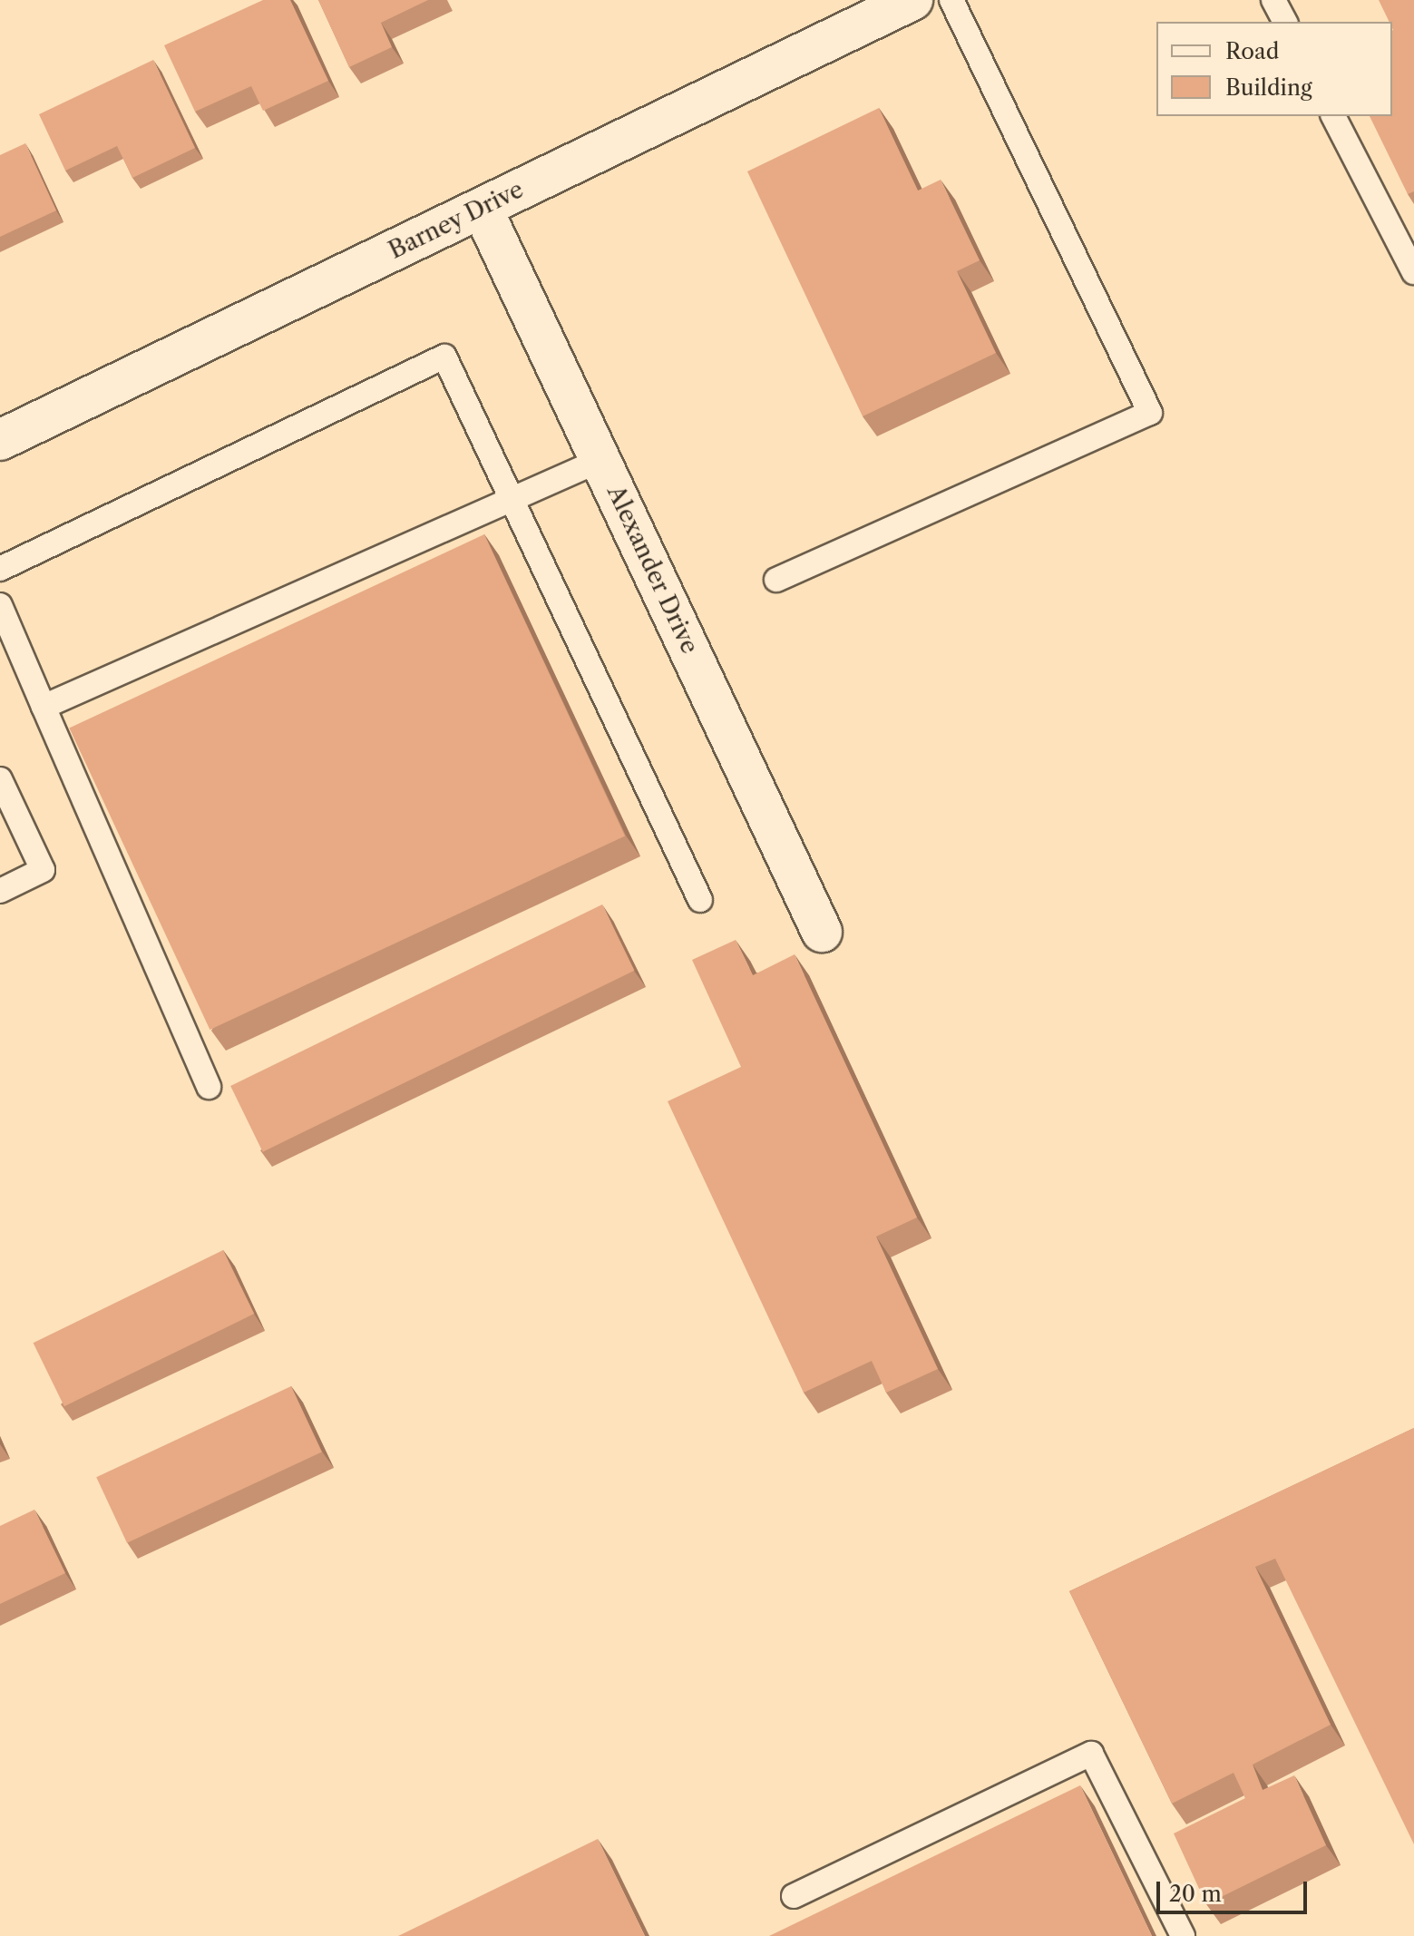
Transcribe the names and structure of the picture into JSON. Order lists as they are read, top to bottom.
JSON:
{
  "streets": {
    "street": ["Barney Drive", "Alexander Drive"]
  },
  "crossings": [
    ["Barney Drive", "Alexander Drive"]
  ],
  "legend": ["Road", "Building"],
  "scale_bar": "20 m"
}
